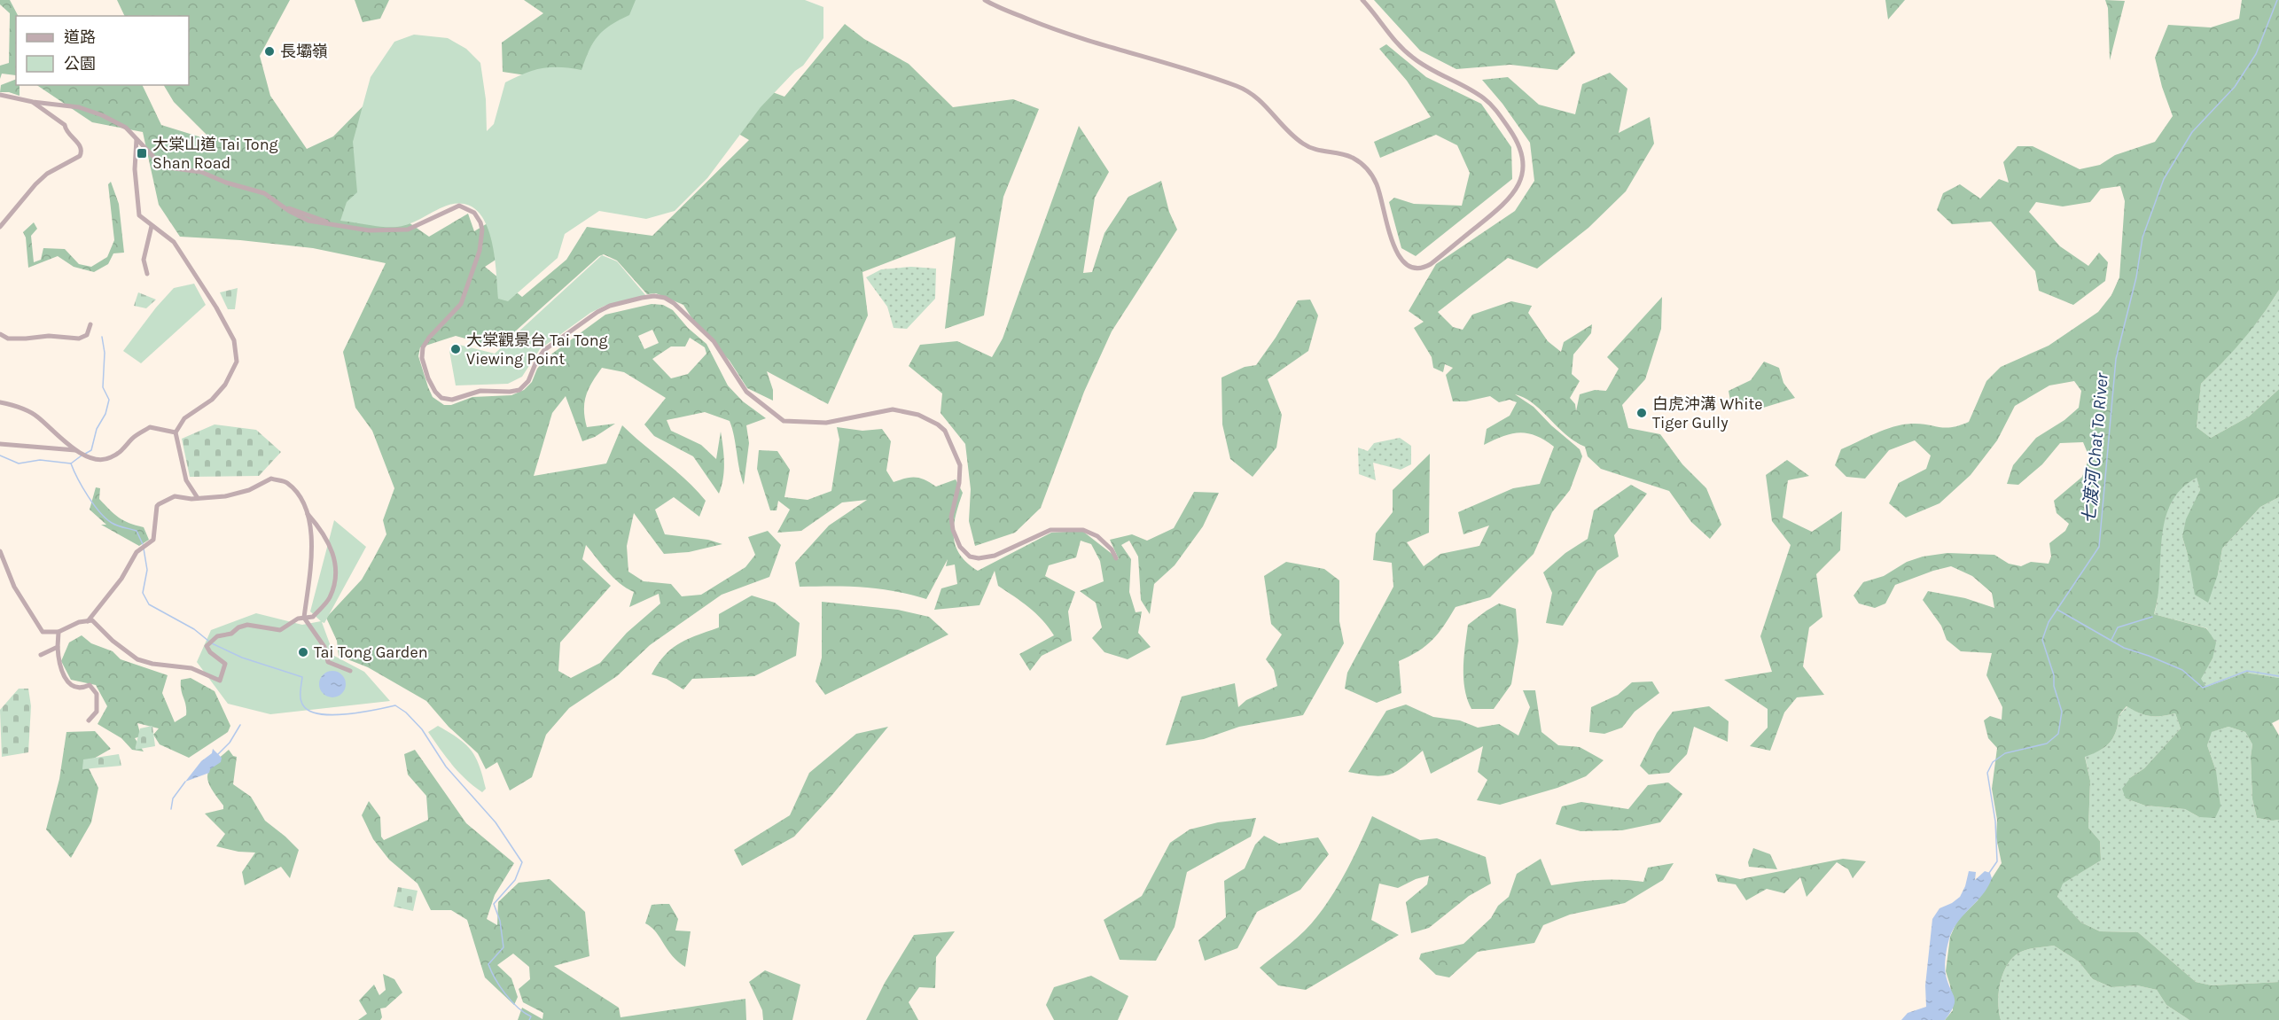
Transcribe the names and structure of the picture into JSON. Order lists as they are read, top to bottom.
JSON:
{
  "water": ["七渡河 Chat To River"],
  "places": {
    "other": [
      "長壩嶺",
      "大棠觀景台 Tai Tong Viewing Point",
      "白虎沖溝 White Tiger Gully",
      "Tai Tong Garden"
    ],
    "transit": ["大棠山道 Tai Tong Shan Road"]
  },
  "legend": ["道路", "公園"]
}
